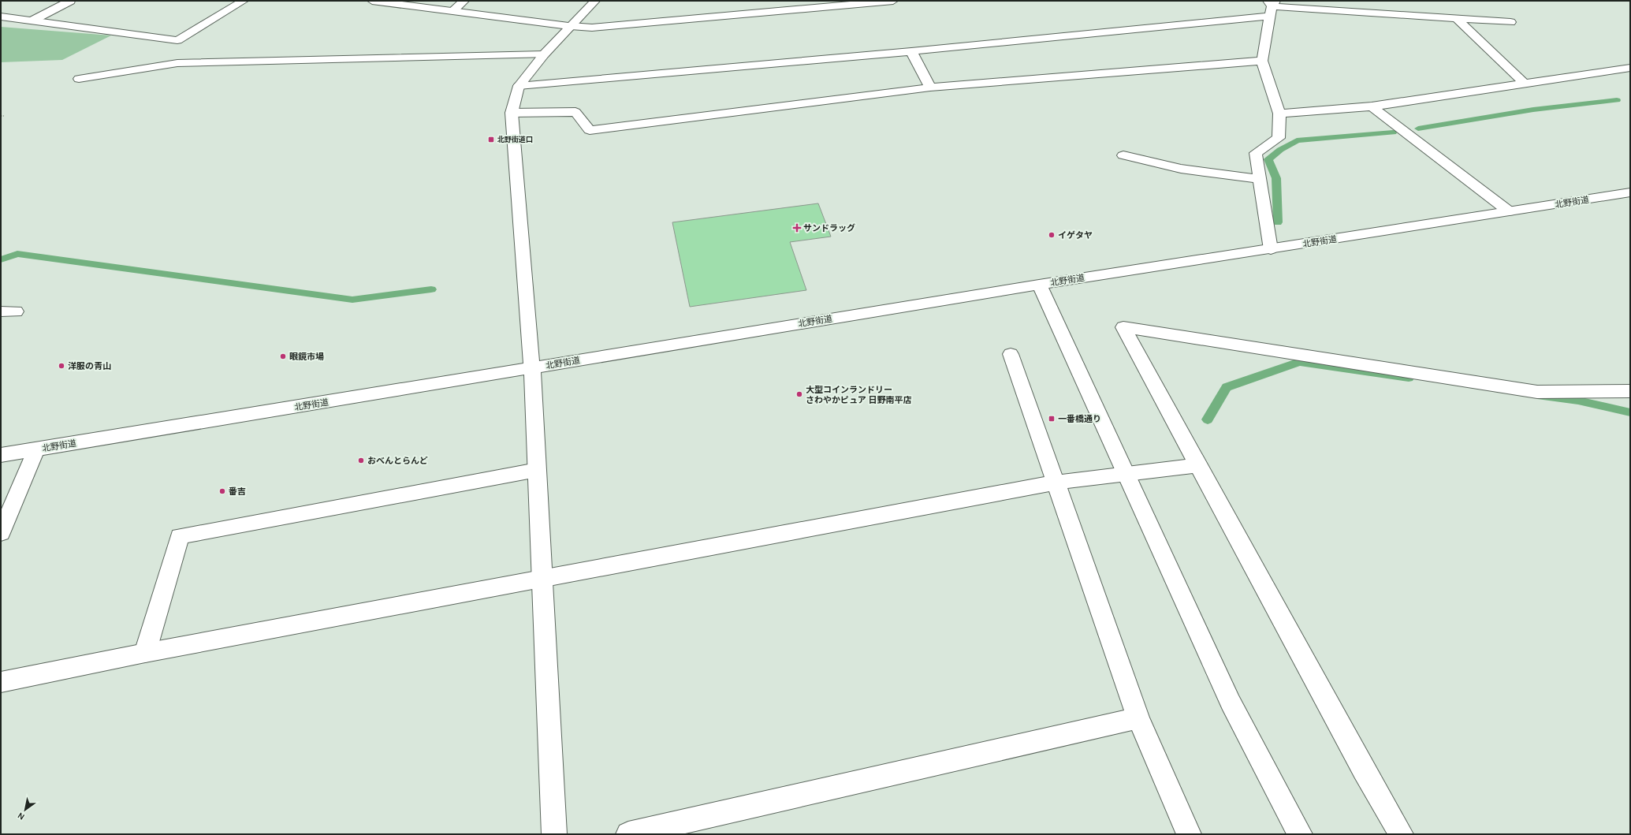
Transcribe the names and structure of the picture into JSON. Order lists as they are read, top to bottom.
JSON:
{
  "streets": {
    "street": ["北野街道"]
  },
  "places": {
    "transit": ["北野街道口", "一番橋通り"],
    "health": ["サンドラッグ"],
    "other": [
      "イゲタヤ",
      "眼鏡市場",
      "洋服の青山",
      "大型コインランドリー さわやかピュア 日野南平店",
      "おべんとらんど",
      "番吉"
    ]
  },
  "north": "bottom left"
}
